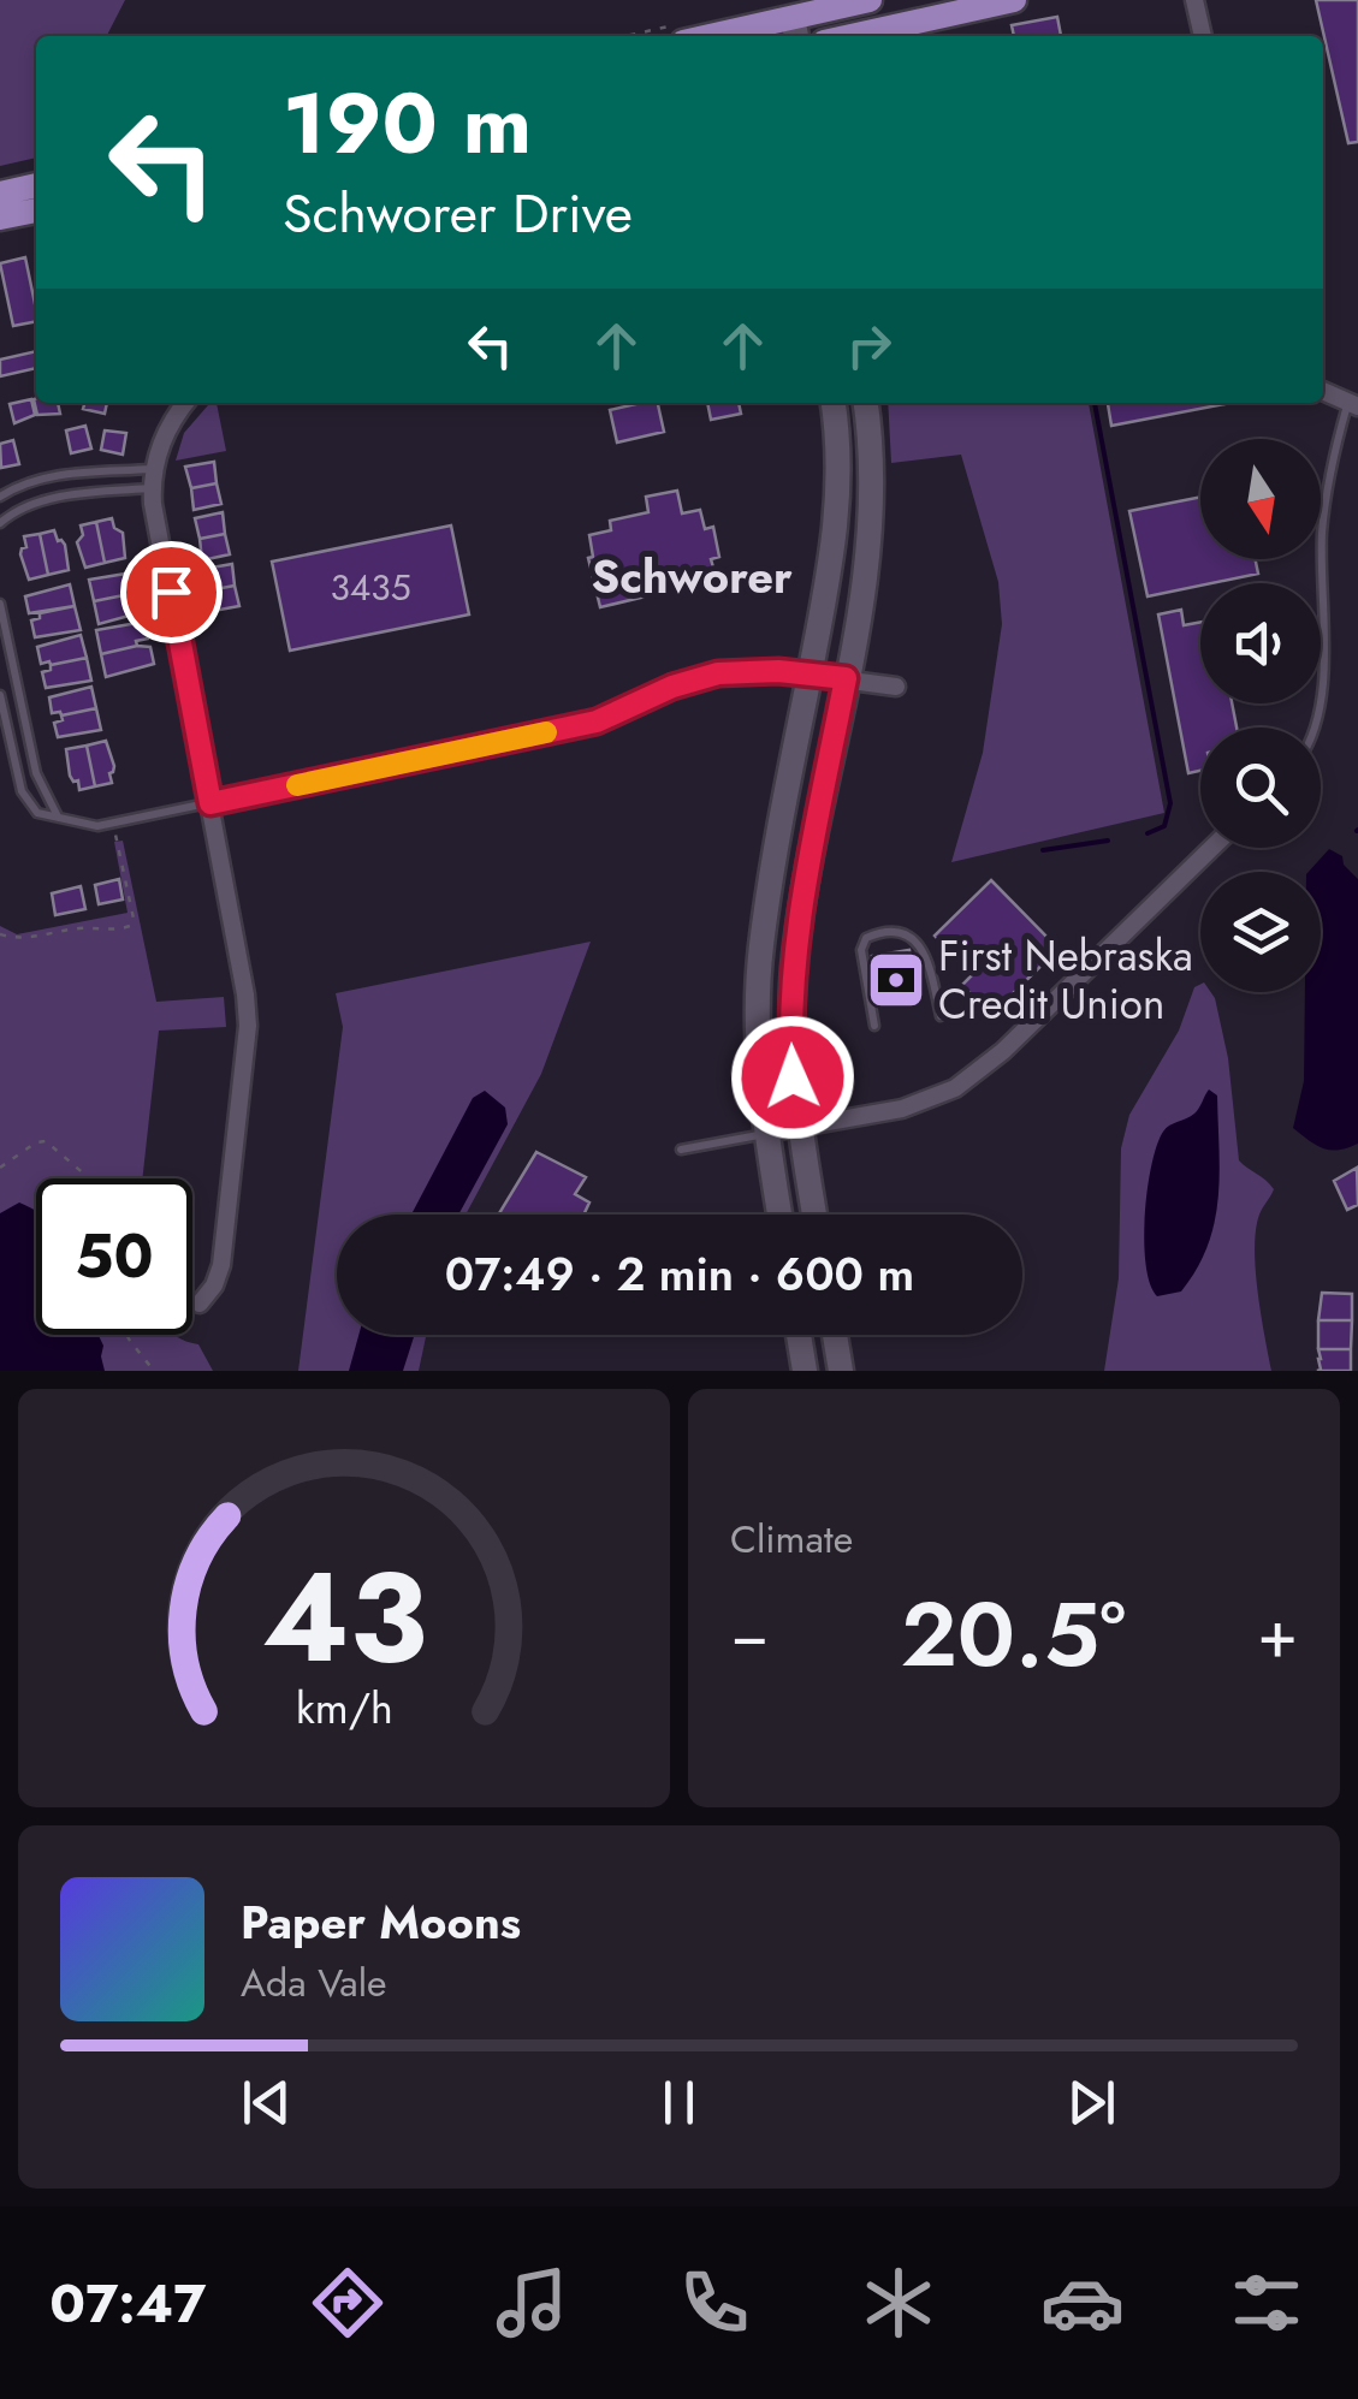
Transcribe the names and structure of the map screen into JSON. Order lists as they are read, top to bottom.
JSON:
{
  "districts": ["Schworer"],
  "places": {
    "bank": ["First Nebraska Credit Union"]
  },
  "house_numbers": ["3435"],
  "north": "bottom",
  "page": {
    "turn": ["190 m", "Schworer Drive"],
    "limit": "50",
    "trip": "07:49 · 2 min · 600 m",
    "tile": "Climate",
    "heat": ["−", "20.5°", "+"],
    "song": ["Paper Moons", "Ada Vale"],
    "tabs": "07:47",
    "gauge": ["43", "km/h"]
  }
}
